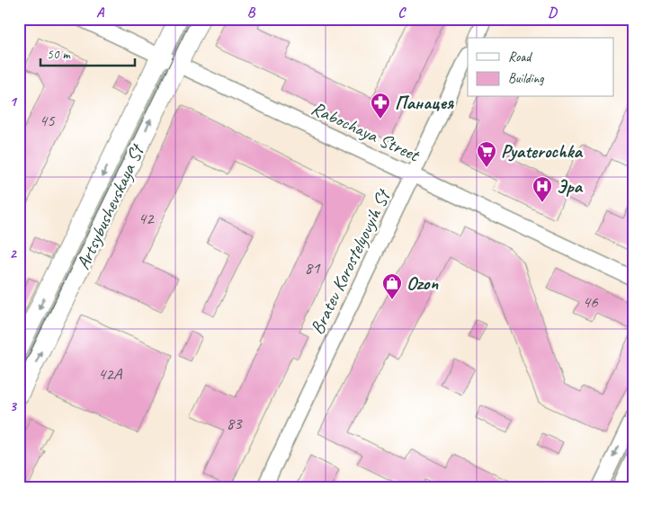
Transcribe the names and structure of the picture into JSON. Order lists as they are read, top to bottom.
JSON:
{
  "streets": {
    "main road": ["Artsybushevskaya St"],
    "street": ["Rabochaya Street", "Bratev Korostelyovyih St"]
  },
  "crossings": [
    ["Rabochaya Street", "Artsybushevskaya St"],
    ["Rabochaya Street", "Bratev Korostelyovyih St"]
  ],
  "places": {
    "pharmacy": ["Панацея"],
    "supermarket": ["Pyaterochka"],
    "hospital": ["Эра"],
    "shop": ["Ozon"]
  },
  "house_numbers": [
    "45",
    "42",
    "81",
    "46",
    "42А",
    "83"
  ],
  "legend": ["Road", "Building"],
  "scale_bar": "50 m",
  "grid": {
    "columns": [
      "A",
      "B",
      "C",
      "D"
    ],
    "rows": ["1", "2", "3"]
  }
}
